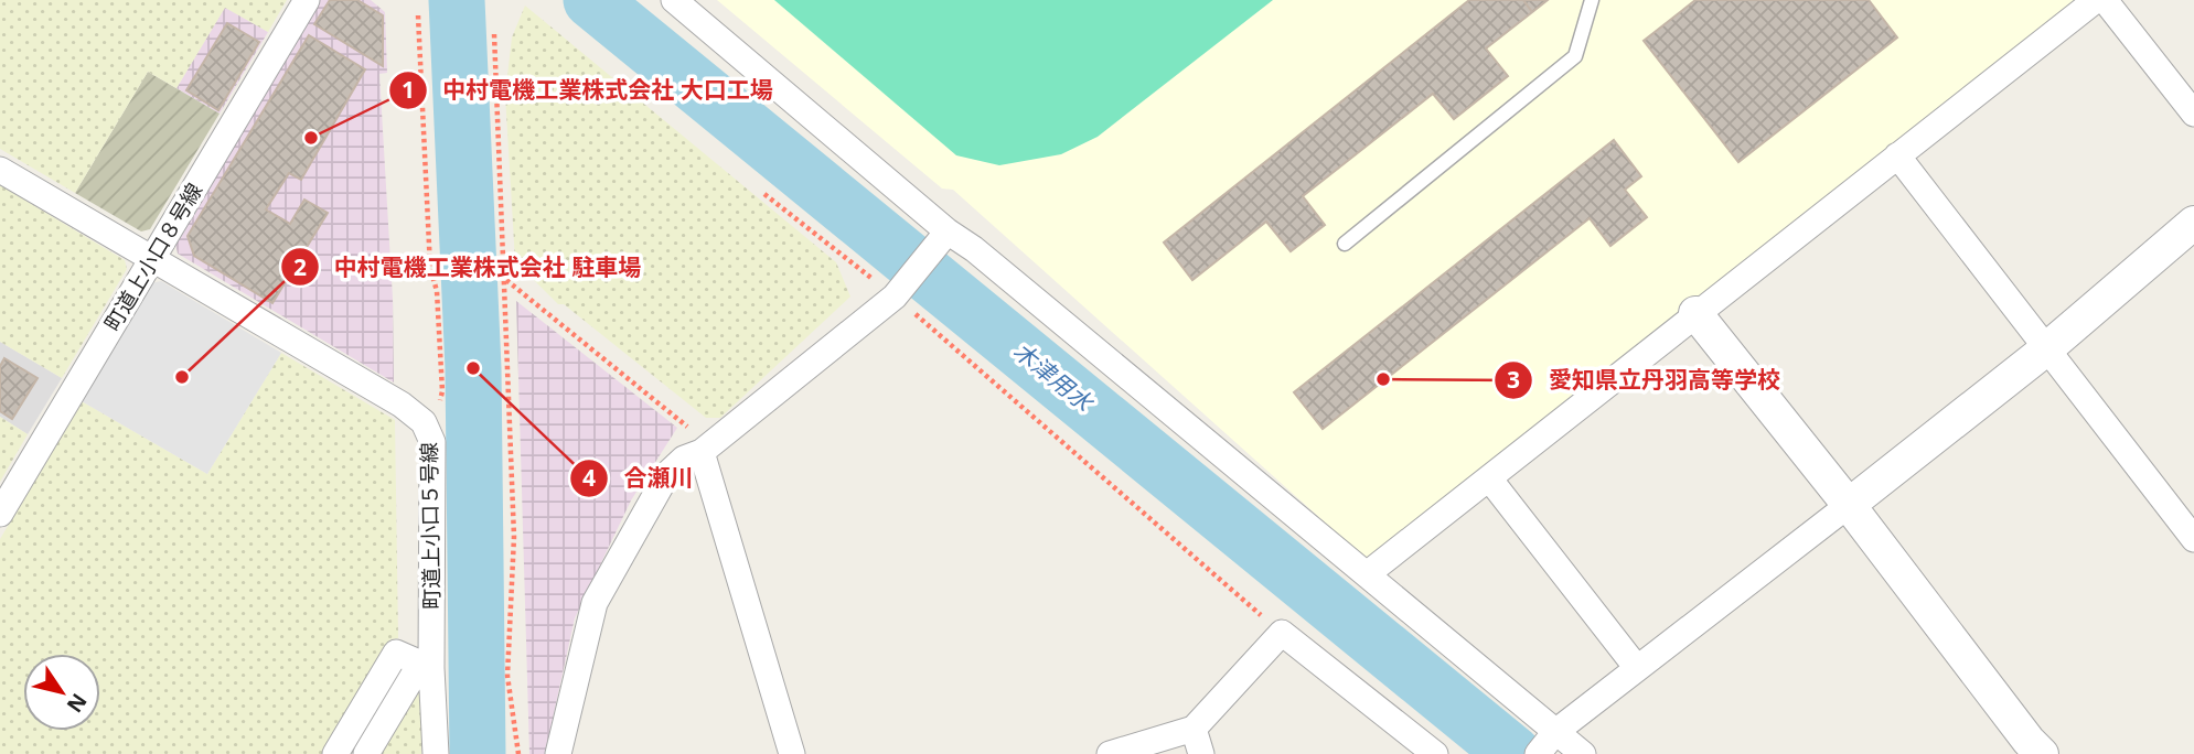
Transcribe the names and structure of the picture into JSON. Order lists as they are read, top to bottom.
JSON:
{
  "streets": {
    "street": ["町道上小口８号線", "町道上小口５号線"]
  },
  "crossings": [
    ["町道上小口８号線", "町道上小口５号線"]
  ],
  "water": ["木津用水"],
  "places": [
    "中村電機工業株式会社 大口工場",
    "合瀬川",
    "中村電機工業株式会社 駐車場",
    "愛知県立丹羽高等学校"
  ],
  "north": "bottom right"
}
